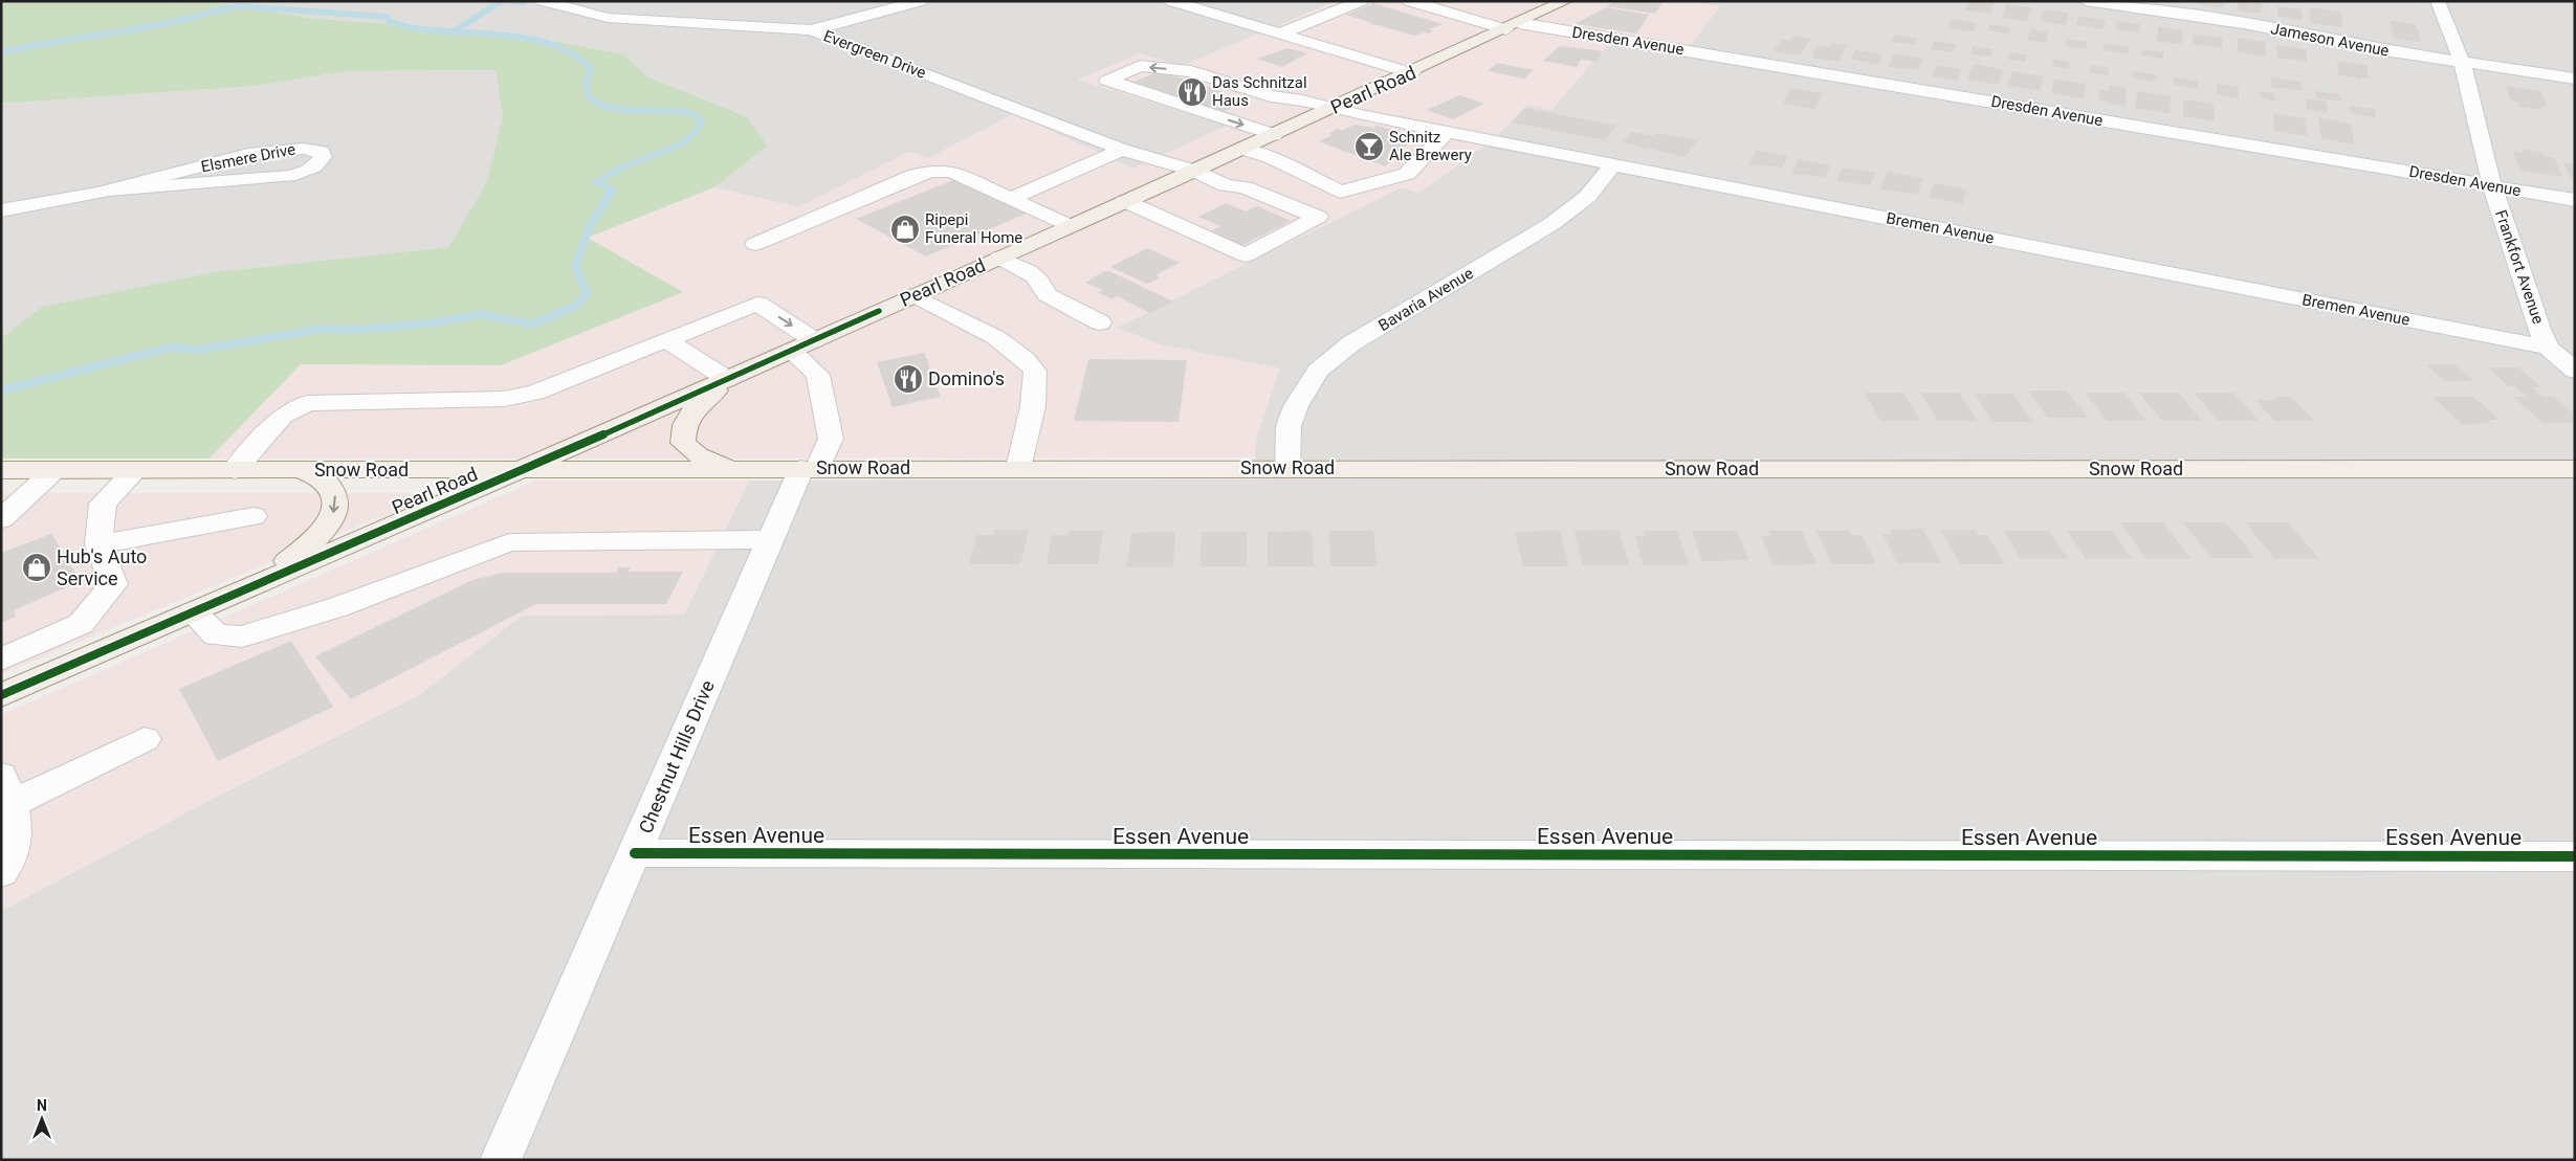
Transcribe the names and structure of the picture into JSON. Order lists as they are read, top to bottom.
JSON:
{
  "streets": {
    "main road": ["Pearl Road", "Snow Road"],
    "street": [
      "Jameson Avenue",
      "Dresden Avenue",
      "Evergreen Drive",
      "Elsmere Drive",
      "Bremen Avenue",
      "Frankfort Avenue",
      "Bavaria Avenue",
      "Chestnut Hills Drive",
      "Essen Avenue"
    ]
  },
  "crossings": [
    ["Jameson Avenue", "Frankfort Avenue"],
    ["Dresden Avenue", "Pearl Road"],
    ["Dresden Avenue", "Frankfort Avenue"],
    ["Evergreen Drive", "Pearl Road"],
    ["Pearl Road", "Bremen Avenue"],
    ["Pearl Road", "Snow Road"],
    ["Pearl Road", "Chestnut Hills Drive"],
    ["Bremen Avenue", "Frankfort Avenue"],
    ["Bremen Avenue", "Bavaria Avenue"],
    ["Bavaria Avenue", "Snow Road"],
    ["Snow Road", "Chestnut Hills Drive"],
    ["Chestnut Hills Drive", "Essen Avenue"]
  ],
  "places": {
    "restaurant": ["Das Schnitzal Haus", "Domino's"],
    "bar": ["Schnitz Ale Brewery"],
    "shop": ["Ripepi Funeral Home", "Hub's Auto Service"]
  },
  "north": "top"
}
